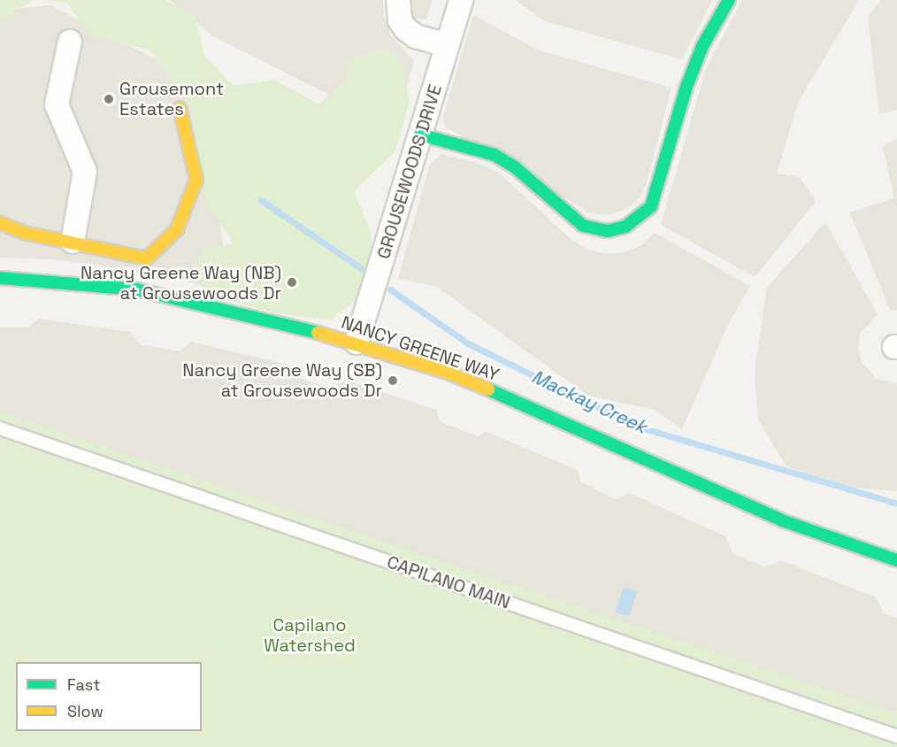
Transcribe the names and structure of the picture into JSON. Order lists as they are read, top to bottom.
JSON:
{
  "streets": {
    "street": ["GROUSEWOODS DRIVE", "NANCY GREENE WAY"],
    "lane": ["CAPILANO MAIN"]
  },
  "crossings": [
    ["GROUSEWOODS DRIVE", "NANCY GREENE WAY"]
  ],
  "water": ["Mackay Creek"],
  "parks": ["Capilano Watershed"],
  "places": ["Grousemont Estates", "Nancy Greene Way (NB) at Grousewoods Dr", "Nancy Greene Way (SB) at Grousewoods Dr"],
  "legend": ["Fast", "Slow"]
}
